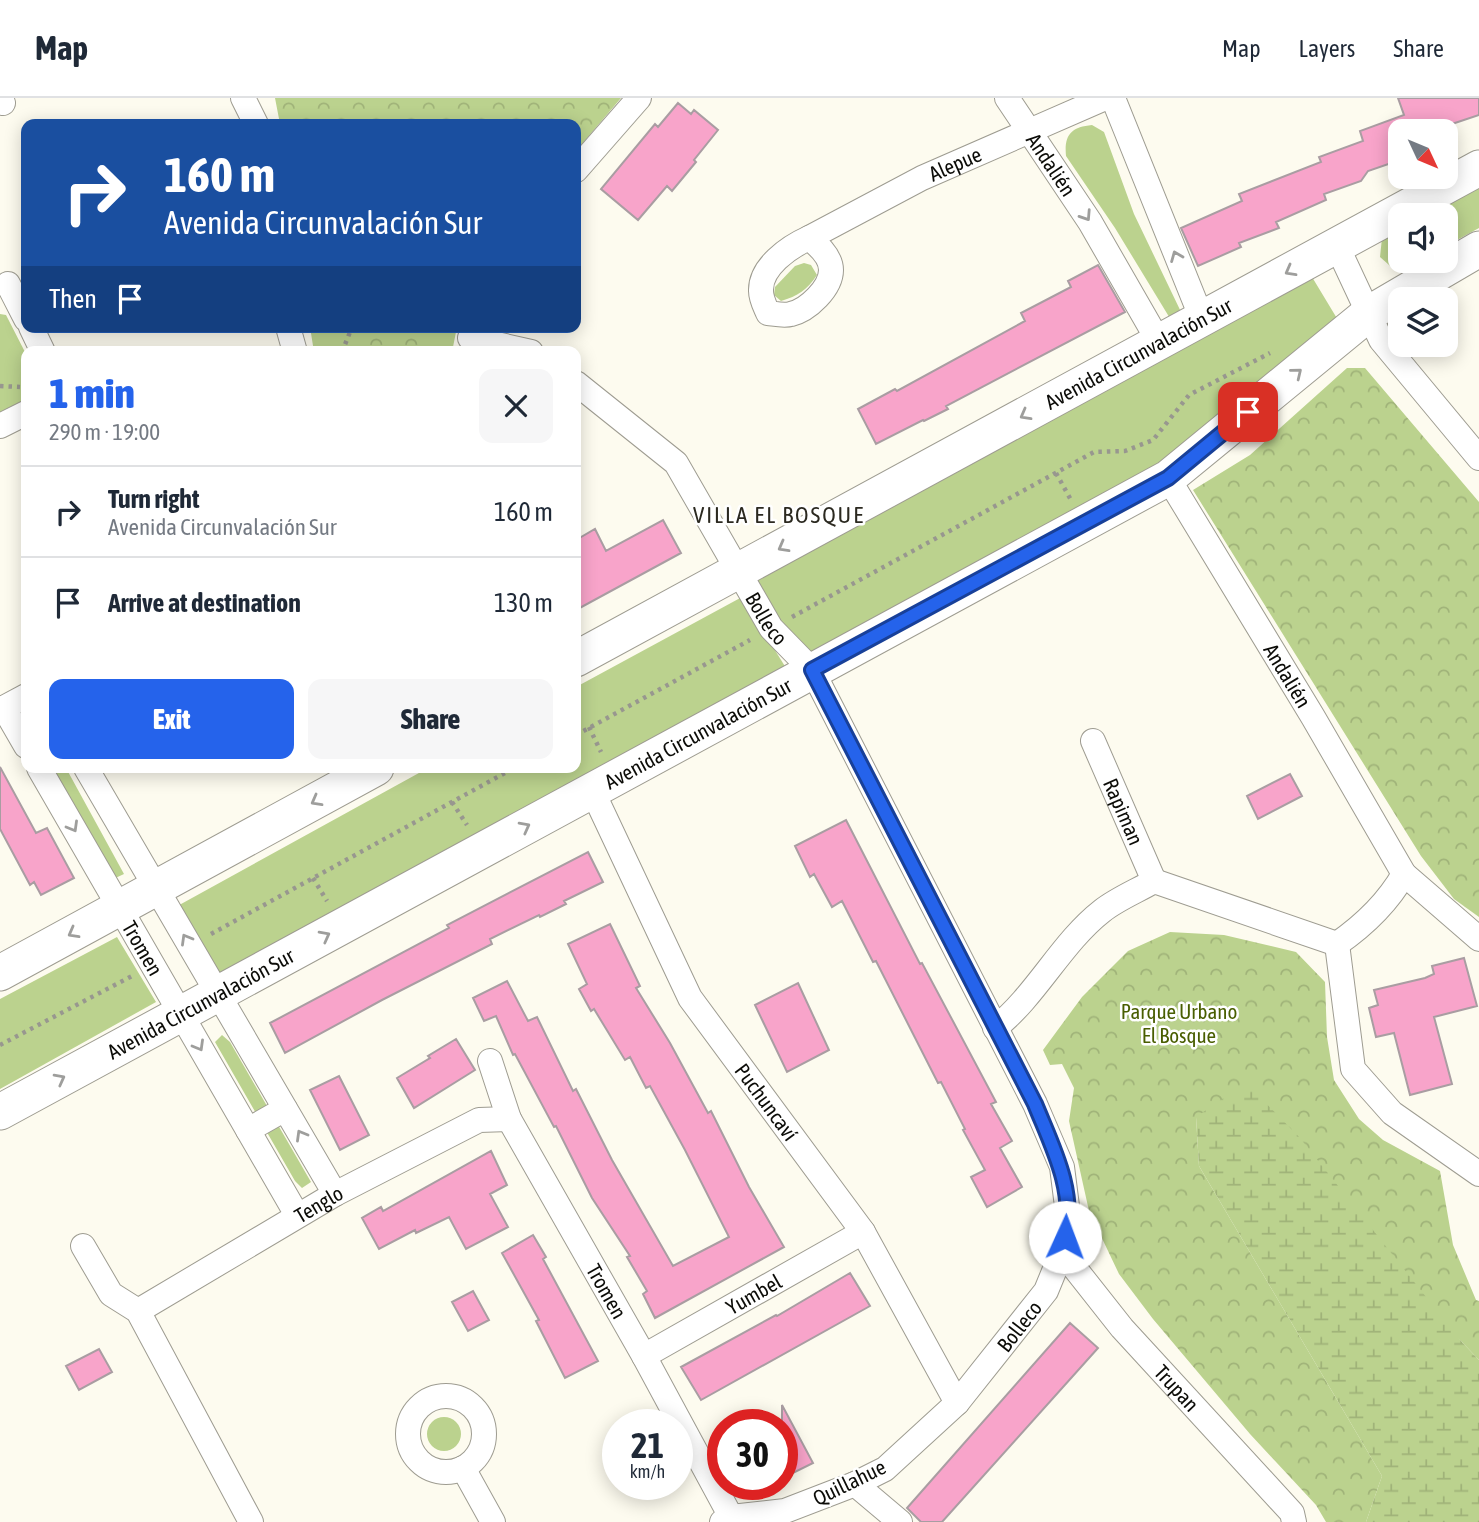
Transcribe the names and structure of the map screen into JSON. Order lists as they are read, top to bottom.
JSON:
{
  "streets": {
    "main road": ["Avenida Circunvalación Sur"],
    "street": [
      "Alepue",
      "Andalién",
      "Bolleco",
      "Rapiman",
      "Tromen",
      "Puchuncaví",
      "Tenglo",
      "Yumbel",
      "Trupan",
      "Quillahue"
    ]
  },
  "crossings": [
    ["Alepue", "Andalién"],
    ["Andalién", "Avenida Circunvalación Sur"],
    ["Avenida Circunvalación Sur", "Bolleco"],
    ["Avenida Circunvalación Sur", "Tromen"],
    ["Avenida Circunvalación Sur", "Puchuncaví"],
    ["Bolleco", "Puchuncaví"],
    ["Bolleco", "Trupan"],
    ["Bolleco", "Quillahue"],
    ["Tromen", "Tenglo"],
    ["Tromen", "Yumbel"],
    ["Tromen", "Quillahue"],
    ["Puchuncaví", "Yumbel"],
    ["Puchuncaví", "Quillahue"]
  ],
  "districts": ["VILLA EL BOSQUE"],
  "parks": ["Parque Urbano El Bosque"],
  "north": "bottom right",
  "page": {
    "header": "Map",
    "nav": ["Map", "Layers", "Share"],
    "turn": ["160 m", "Avenida Circunvalación Sur"],
    "then": "Then",
    "heading": ["1 min", "290 m · 19:00"],
    "list": [
      {
        "name": "Turn right",
        "note": "Avenida Circunvalación Sur",
        "value": "160 m"
      },
      {
        "name": "Arrive at destination",
        "value": "130 m"
      }
    ],
    "buttons": ["Exit", "Share"],
    "speed": "21 km/h",
    "limit": "30"
  }
}
